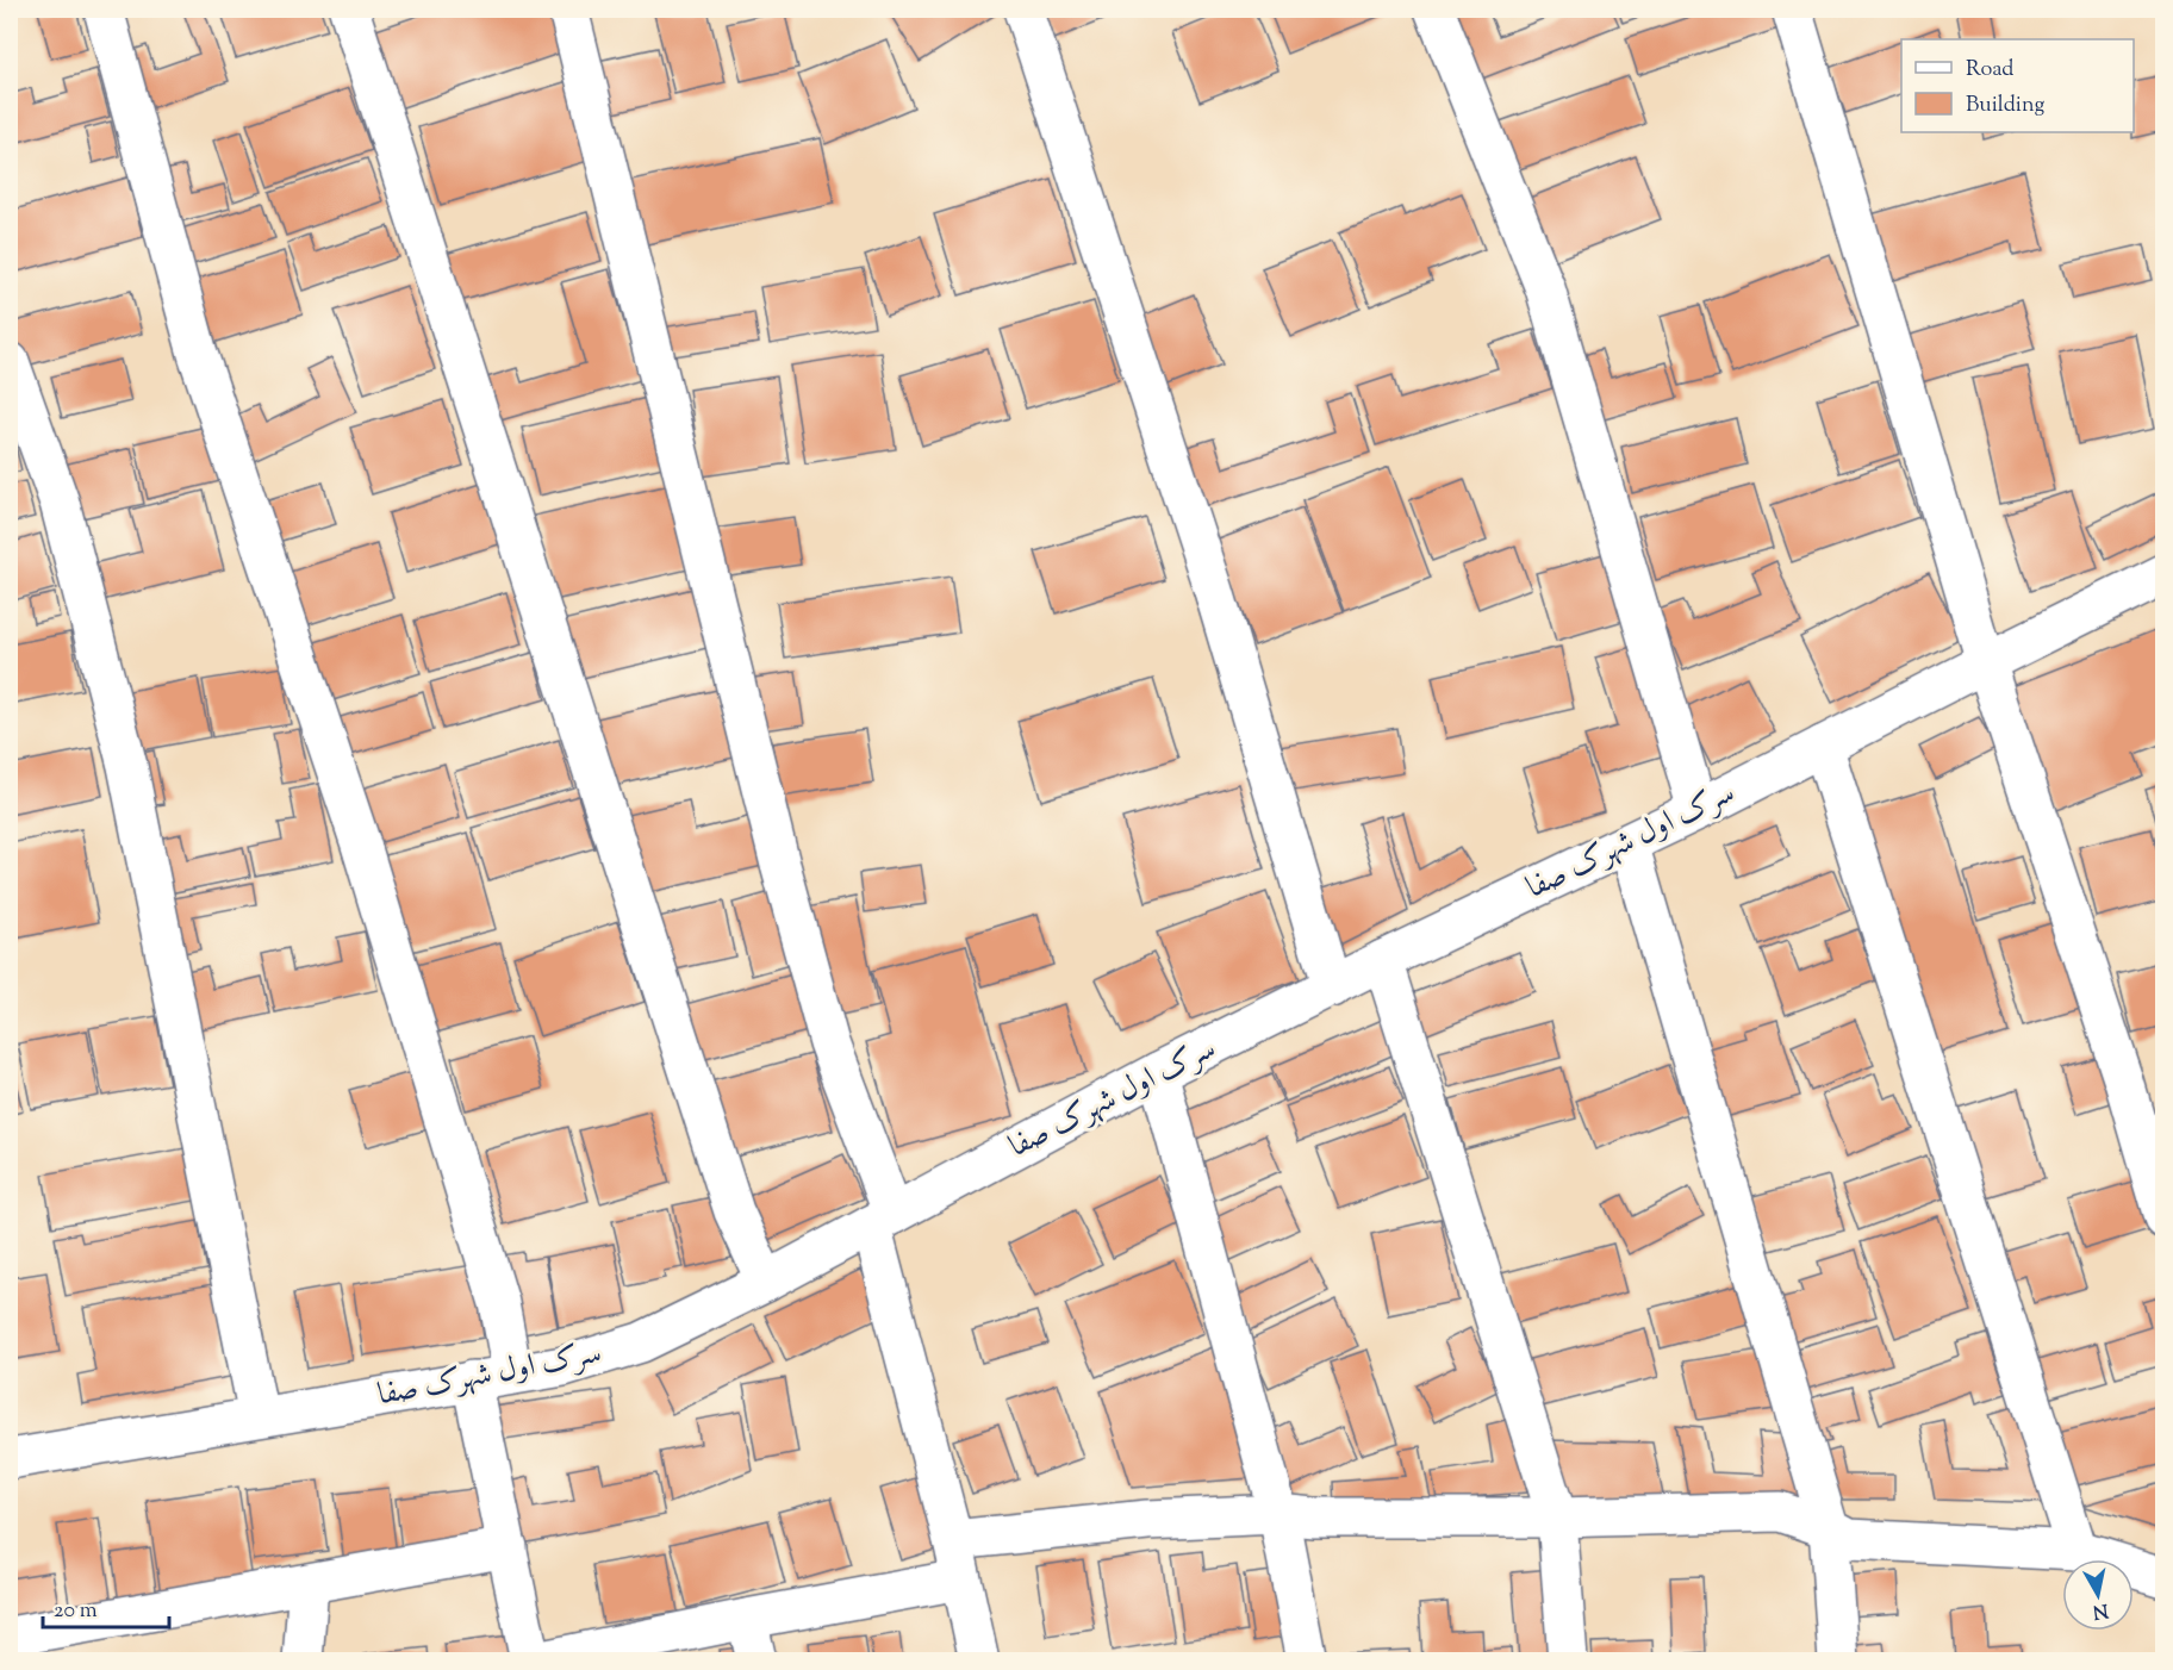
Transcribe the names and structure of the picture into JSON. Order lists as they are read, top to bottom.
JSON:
{
  "streets": {
    "street": ["سرک اول شهرک صفا"]
  },
  "legend": ["Road", "Building"],
  "scale_bar": "20 m",
  "north": "bottom"
}
